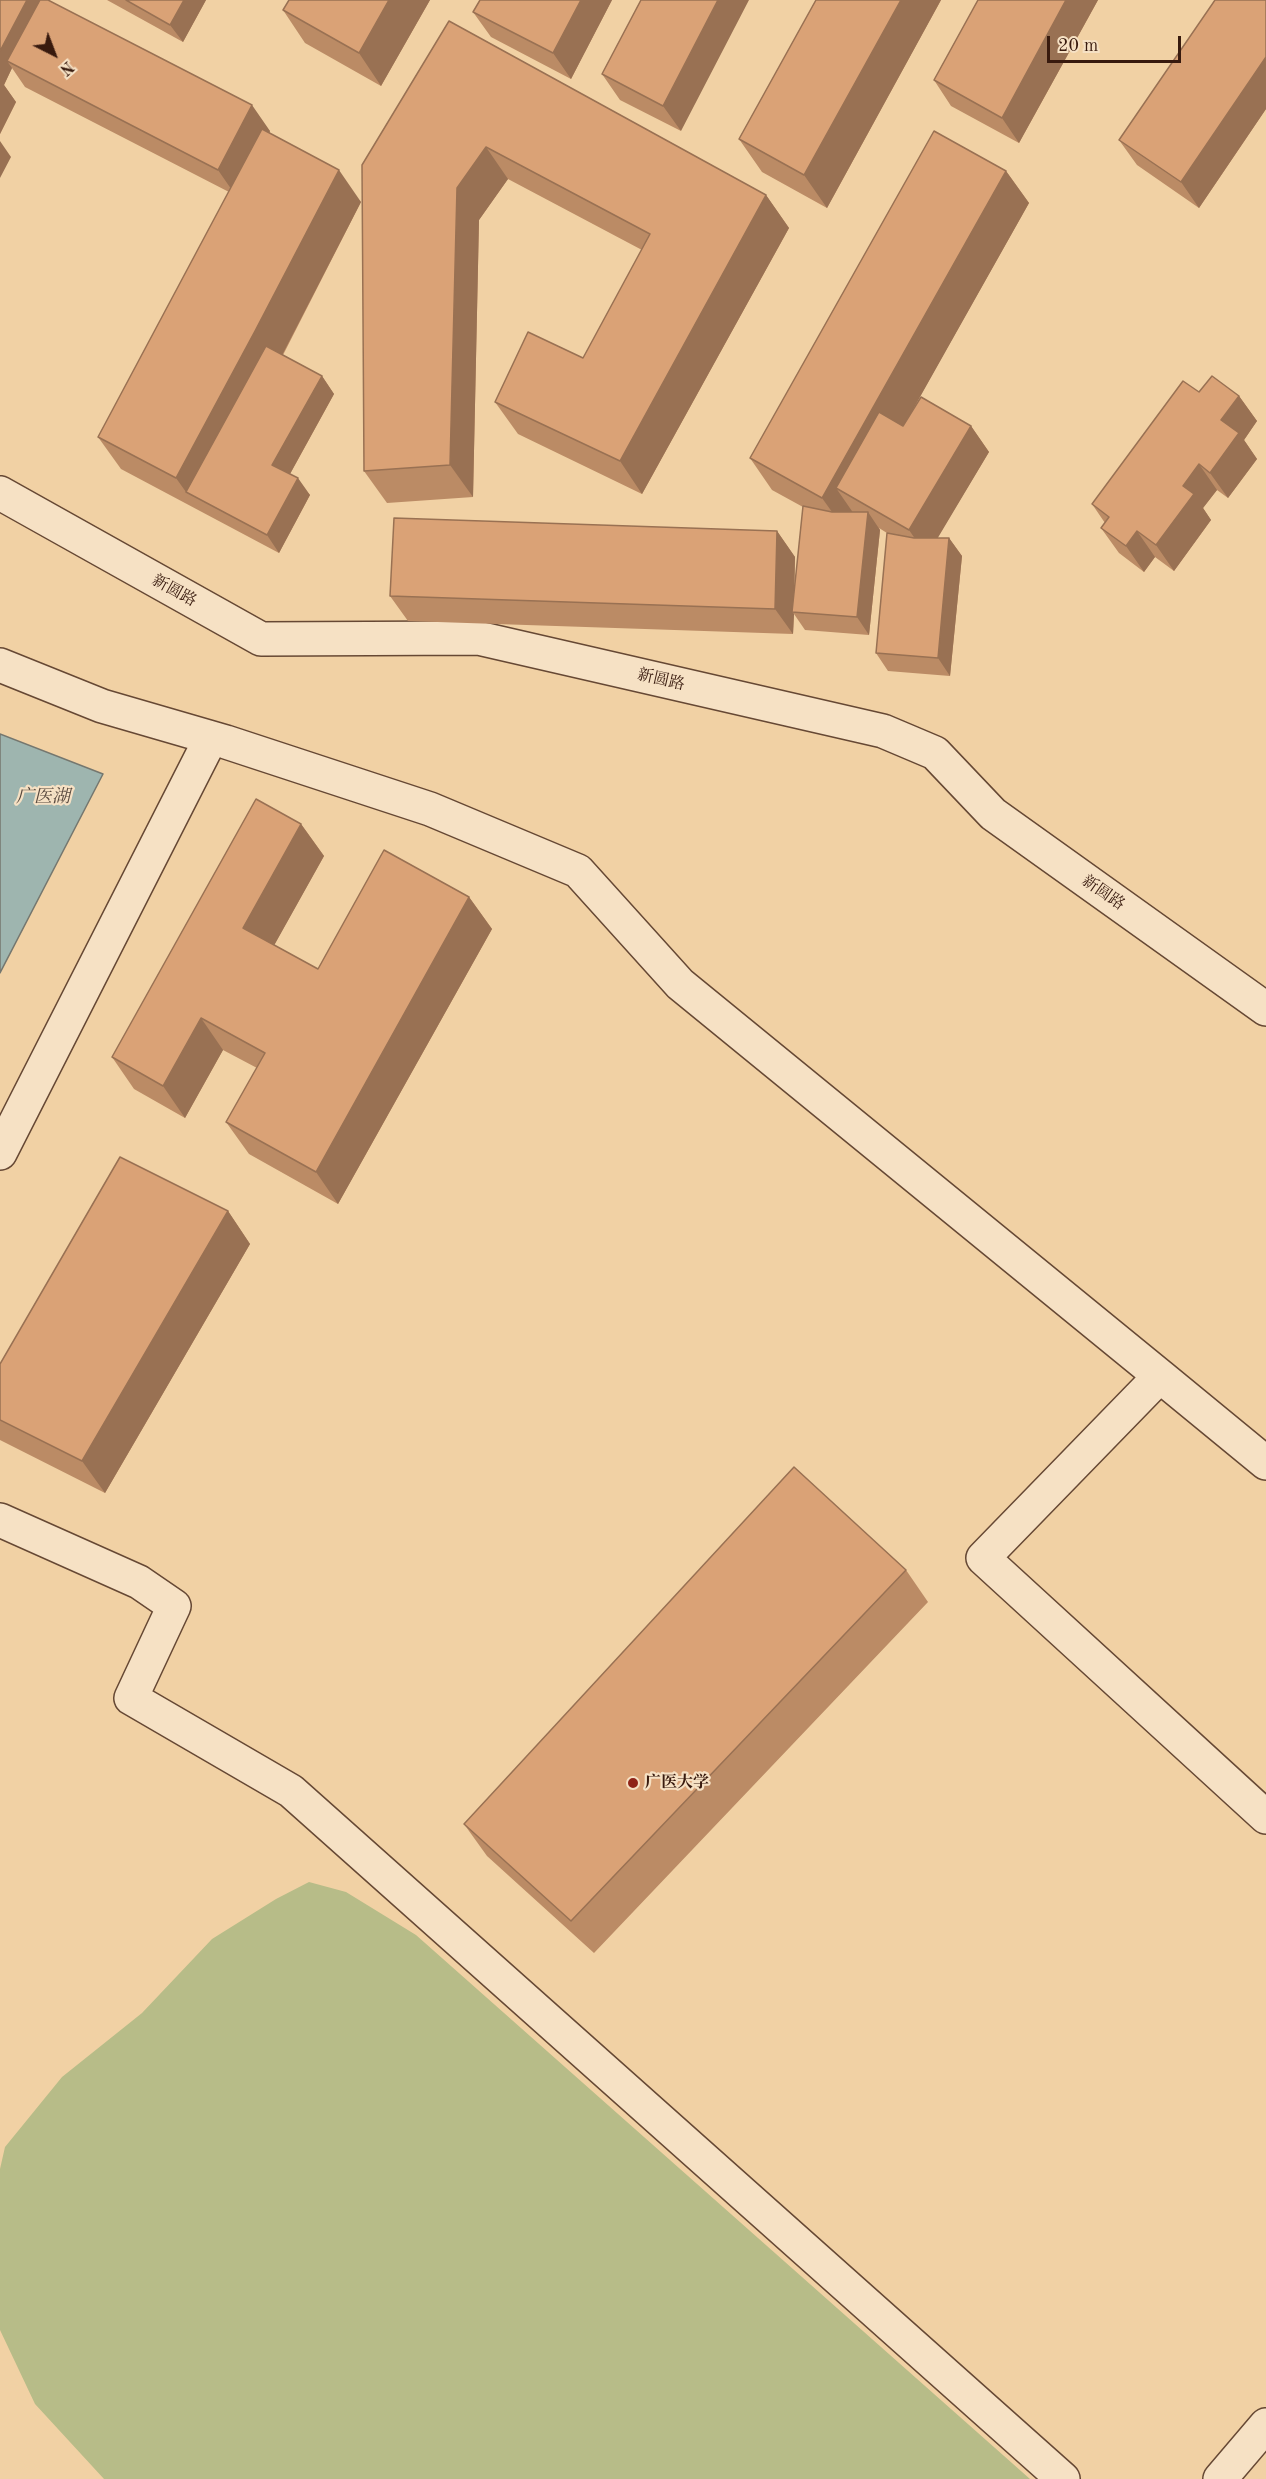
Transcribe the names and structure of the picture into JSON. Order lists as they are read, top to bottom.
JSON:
{
  "streets": {
    "street": ["新圆路"]
  },
  "water": ["广医湖"],
  "places": ["广医大学"],
  "scale_bar": "20 m",
  "north": "bottom right"
}
